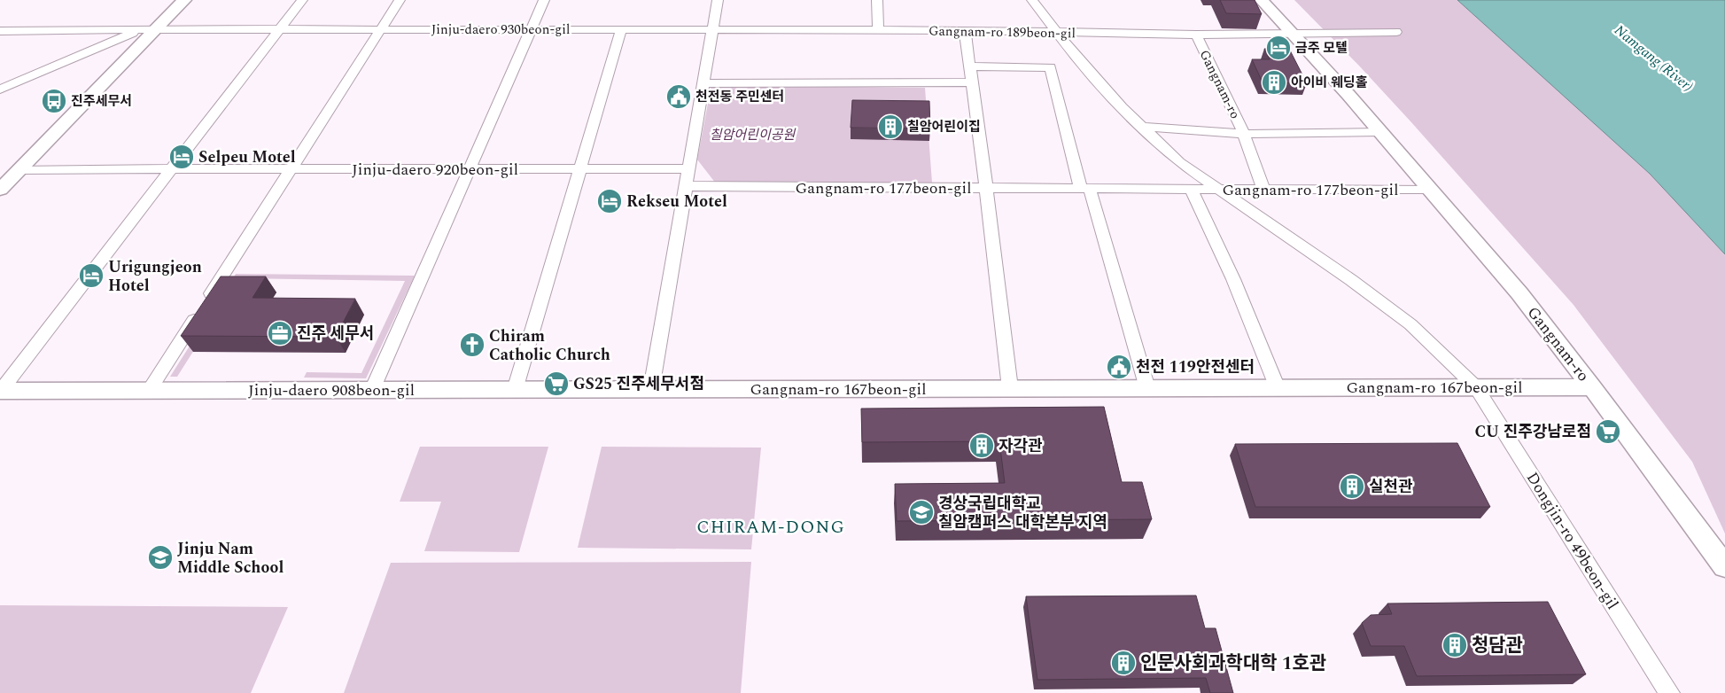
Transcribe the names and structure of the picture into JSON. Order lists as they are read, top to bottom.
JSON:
{
  "streets": {
    "street": [
      "Jinju-daero 930beon-gil",
      "Gangnam-ro 189beon-gil",
      "Gangnam-ro",
      "Jinju-daero 920beon-gil",
      "Gangnam-ro 177beon-gil",
      "Gangnam-ro 167beon-gil",
      "Jinju-daero 908beon-gil",
      "Dongjin-ro 49beon-gil"
    ]
  },
  "crossings": [
    ["Jinju-daero 930beon-gil", "Gangnam-ro 189beon-gil"],
    ["Gangnam-ro 189beon-gil", "Gangnam-ro"],
    ["Gangnam-ro 189beon-gil", "Dongjin-ro 49beon-gil"],
    ["Gangnam-ro", "Gangnam-ro 177beon-gil"],
    ["Gangnam-ro", "Gangnam-ro 167beon-gil"],
    ["Gangnam-ro", "Dongjin-ro 49beon-gil"],
    ["Jinju-daero 920beon-gil", "Jinju-daero 908beon-gil"],
    ["Gangnam-ro 177beon-gil", "Dongjin-ro 49beon-gil"],
    ["Gangnam-ro 167beon-gil", "Jinju-daero 908beon-gil"],
    ["Gangnam-ro 167beon-gil", "Dongjin-ro 49beon-gil"]
  ],
  "districts": ["CHIRAM-DONG"],
  "water": ["Namgang (River)"],
  "parks": ["칠암어린이공원"],
  "places": {
    "hotel": [
      "금주 모텔",
      "Selpeu Motel",
      "Rekseu Motel",
      "Urigungjeon Hotel"
    ],
    "building": [
      "아이비 웨딩홀",
      "칠암어린이집",
      "자각관",
      "실천관",
      "청담관",
      "인문사회과학대학 1호관"
    ],
    "public building": ["천전동 주민센터", "천전 119안전센터"],
    "bus stop": ["진주세무서"],
    "office": ["진주 세무서"],
    "church": ["Chiram Catholic Church"],
    "supermarket": ["GS25 진주세무서점", "CU 진주강남로점"],
    "school or university": ["경상국립대학교 칠암캠퍼스 대학본부 지역", "Jinju Nam Middle School"]
  }
}
